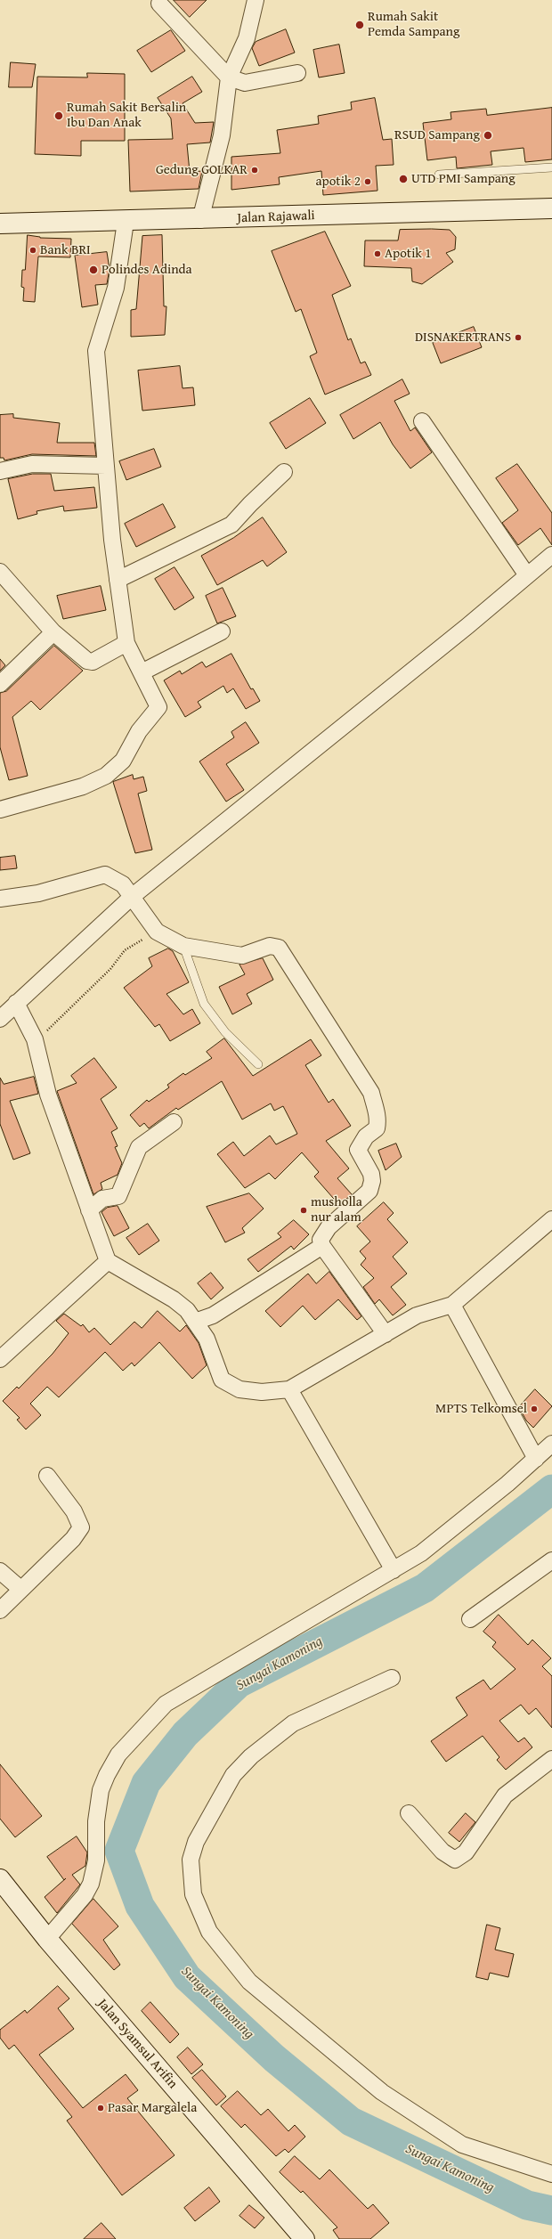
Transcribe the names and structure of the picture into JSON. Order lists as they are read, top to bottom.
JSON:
{
  "streets": {
    "street": ["Jalan Rajawali", "Jalan Syamsul Arifin"]
  },
  "water": ["Sungai Kamoning"],
  "places": [
    "Rumah Sakit Pemda Sampang",
    "Rumah Sakit Bersalin Ibu Dan Anak",
    "RSUD Sampang",
    "Gedung GOLKAR",
    "UTD PMI Sampang",
    "apotik 2",
    "Bank BRI",
    "Apotik 1",
    "Polindes Adinda",
    "DISNAKERTRANS",
    "musholla nur alam",
    "MPTS Telkomsel",
    "Pasar Margalela"
  ]
}
